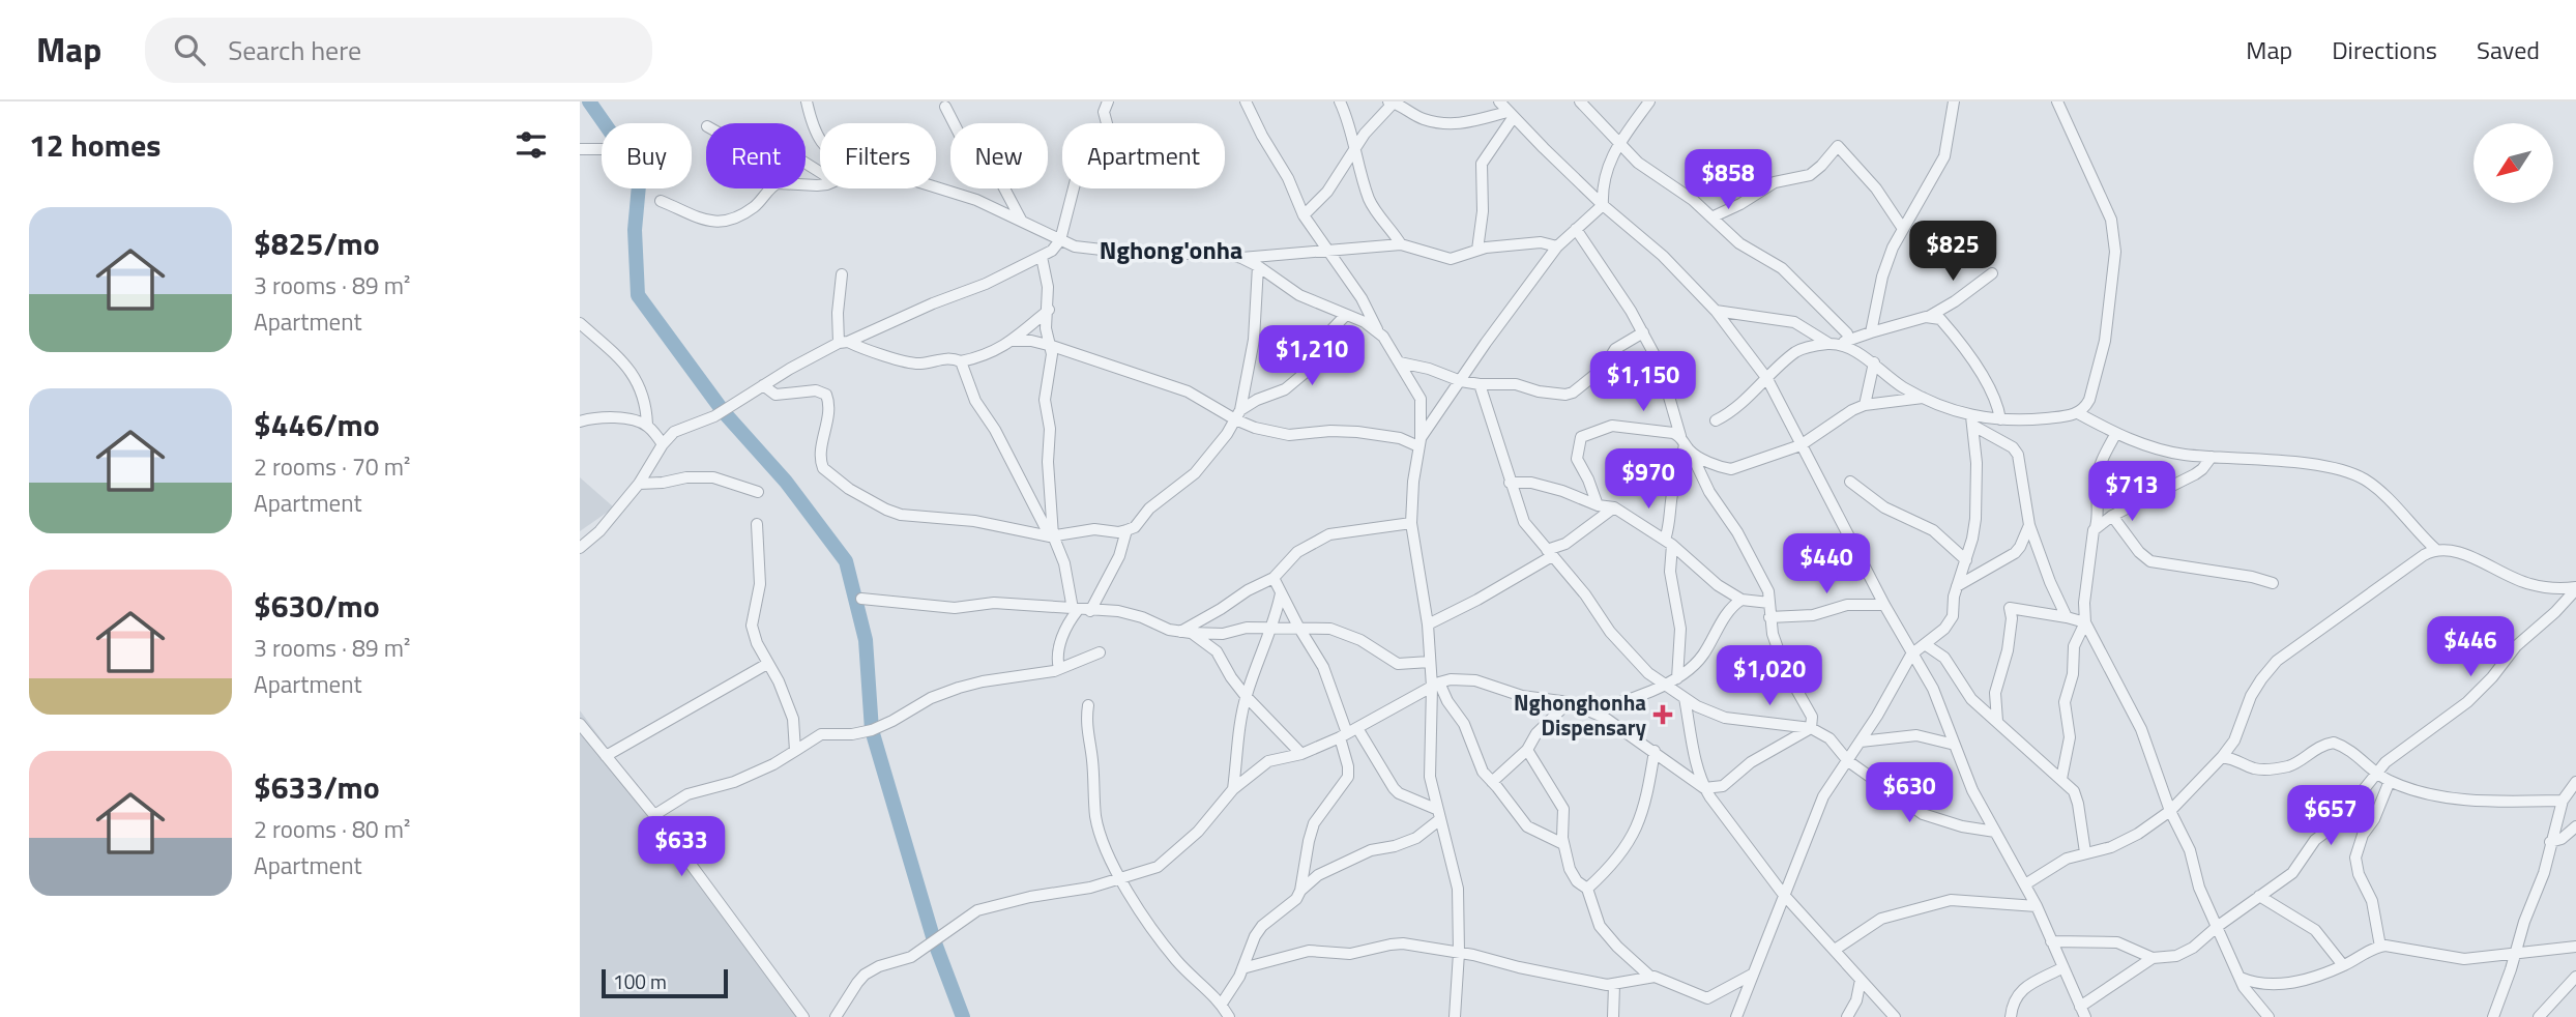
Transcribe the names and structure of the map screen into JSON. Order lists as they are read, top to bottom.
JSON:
{
  "districts": ["Nghong'onha"],
  "places": {
    "health": ["Nghonghonha Dispensary"]
  },
  "scale_bar": "100 m",
  "north": "bottom left",
  "page": {
    "header": "Map",
    "search": "Search here",
    "nav": ["Map", "Directions", "Saved"],
    "heading": "12 homes",
    "chip": [
      "Buy",
      "Rent",
      "Filters",
      "New",
      "Apartment"
    ],
    "price": [
      "$858",
      "$825",
      "$1,210",
      "$1,150",
      "$970",
      "$713",
      "$440",
      "$446",
      "$1,020",
      "$630",
      "$657",
      "$633"
    ],
    "list": [
      {
        "name": "$825/mo",
        "note": "3 rooms · 89 m² · Apartment"
      },
      {
        "name": "$446/mo",
        "note": "2 rooms · 70 m² · Apartment"
      },
      {
        "name": "$630/mo",
        "note": "3 rooms · 89 m² · Apartment"
      },
      {
        "name": "$633/mo",
        "note": "2 rooms · 80 m² · Apartment"
      }
    ],
    "scale": "100 m"
  }
}
